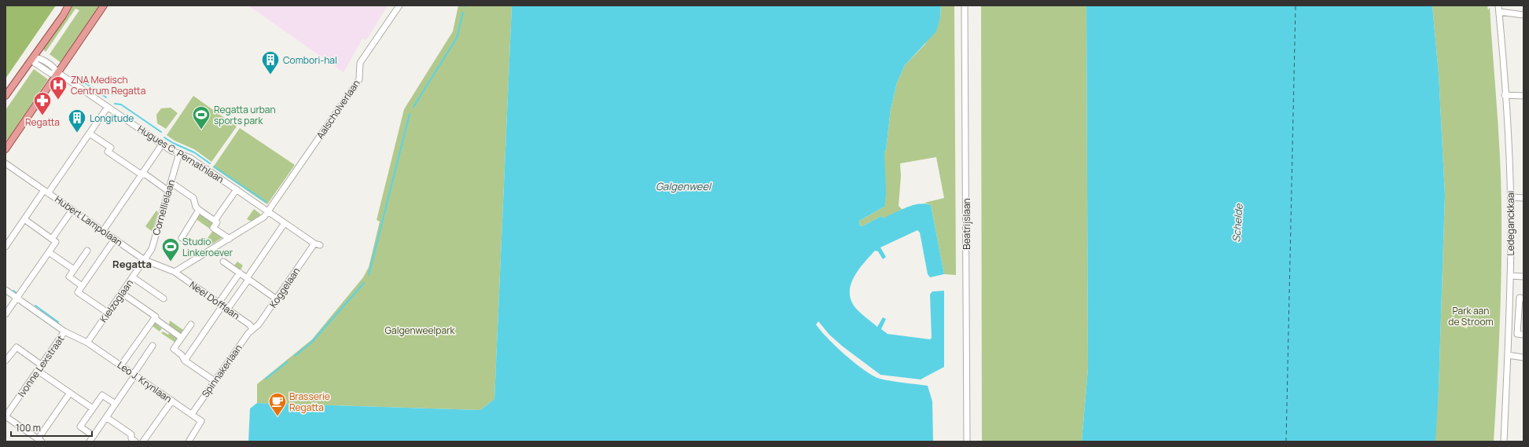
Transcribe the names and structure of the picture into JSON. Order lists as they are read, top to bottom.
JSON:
{
  "streets": {
    "street": [
      "Aalscholverlaan",
      "Hugues C. Pernathlaan",
      "Cornellielaan",
      "Hubert Lampolaan",
      "Ledeganckkaai",
      "Beatrijslaan",
      "Koggelaan",
      "Neel Dofflaan",
      "Kielzoglaan",
      "Ivonne Lexstraat",
      "Spinnakerlaan",
      "Leo J. Krynlaan"
    ]
  },
  "crossings": [
    ["Aalscholverlaan", "Hugues C. Pernathlaan"],
    ["Aalscholverlaan", "Hubert Lampolaan"],
    ["Aalscholverlaan", "Neel Dofflaan"],
    ["Hugues C. Pernathlaan", "Cornellielaan"],
    ["Hugues C. Pernathlaan", "Koggelaan"],
    ["Cornellielaan", "Hubert Lampolaan"],
    ["Cornellielaan", "Kielzoglaan"],
    ["Hubert Lampolaan", "Neel Dofflaan"],
    ["Hubert Lampolaan", "Kielzoglaan"],
    ["Koggelaan", "Neel Dofflaan"],
    ["Koggelaan", "Spinnakerlaan"],
    ["Neel Dofflaan", "Spinnakerlaan"],
    ["Kielzoglaan", "Leo J. Krynlaan"],
    ["Ivonne Lexstraat", "Leo J. Krynlaan"],
    ["Spinnakerlaan", "Leo J. Krynlaan"]
  ],
  "districts": ["Regatta"],
  "water": ["Galgenweel", "Schelde"],
  "parks": ["Park aan de Stroom", "Galgenweelpark"],
  "places": {
    "building": ["Combori-hal", "Longitude"],
    "hospital": ["ZNA Medisch Centrum Regatta"],
    "pharmacy": ["Regatta"],
    "sports": ["Regatta urban sports park", "Studio Linkeroever"],
    "cafe": ["Brasserie Regatta"]
  },
  "scale_bar": "100 m"
}
